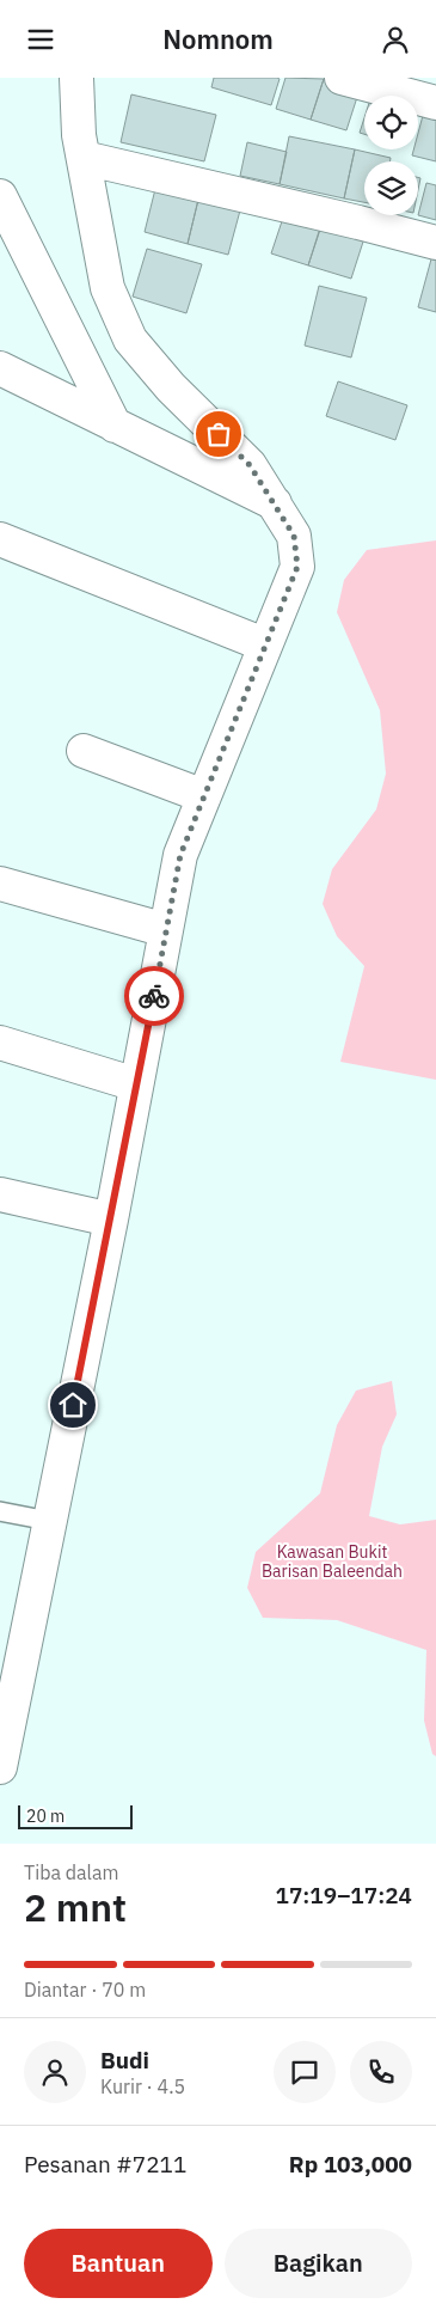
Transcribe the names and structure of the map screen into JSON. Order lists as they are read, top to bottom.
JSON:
{
  "parks": ["Kawasan Bukit Barisan Baleendah"],
  "scale_bar": "20 m",
  "page": {
    "header": "Nomnom",
    "scale": "20 m",
    "heading": ["2 mnt", "Tiba dalam", "17:19–17:24"],
    "panel": [
      "Budi",
      "Kurir · 4.5",
      "Pesanan #7211",
      "Rp 103,000"
    ],
    "bar": "Diantar · 70 m",
    "buttons": ["Bantuan", "Bagikan"]
  }
}
